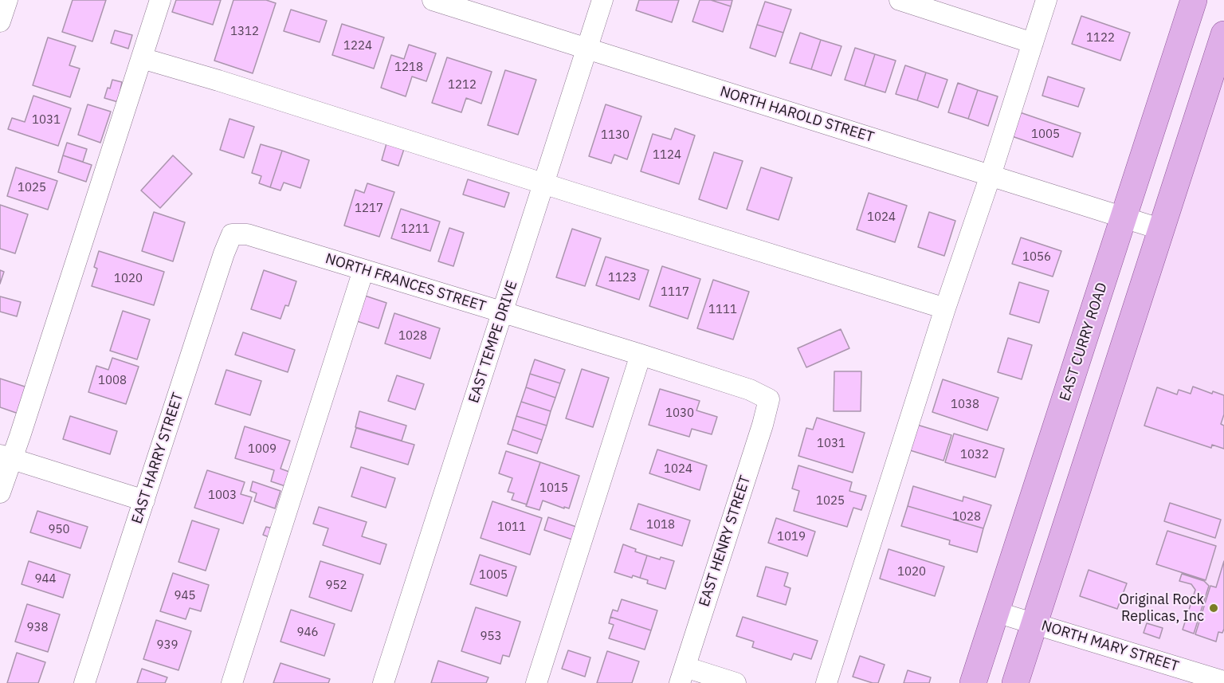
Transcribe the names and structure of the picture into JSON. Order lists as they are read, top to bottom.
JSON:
{
  "streets": {
    "main road": ["EAST CURRY ROAD"],
    "street": [
      "NORTH HAROLD STREET",
      "NORTH FRANCES STREET",
      "EAST TEMPE DRIVE",
      "EAST HARRY STREET",
      "EAST HENRY STREET",
      "NORTH MARY STREET"
    ]
  },
  "crossings": [
    ["NORTH HAROLD STREET", "EAST TEMPE DRIVE"],
    ["NORTH HAROLD STREET", "EAST CURRY ROAD"],
    ["NORTH FRANCES STREET", "EAST TEMPE DRIVE"],
    ["NORTH FRANCES STREET", "EAST HARRY STREET"],
    ["NORTH FRANCES STREET", "EAST HENRY STREET"],
    ["EAST CURRY ROAD", "NORTH MARY STREET"]
  ],
  "places": ["Original Rock Replicas, Inc"],
  "house_numbers": [
    "1312",
    "1122",
    "1224",
    "1218",
    "1212",
    "1031",
    "1005",
    "1130",
    "1124",
    "1025",
    "1217",
    "1024",
    "1211",
    "1056",
    "1123",
    "1020",
    "1117",
    "1111",
    "1028",
    "1008",
    "1038",
    "1030",
    "1031",
    "1009",
    "1032",
    "1024",
    "1015",
    "1003",
    "1025",
    "1028",
    "1018",
    "1011",
    "950",
    "1019",
    "1020",
    "1005",
    "944",
    "952",
    "945",
    "938",
    "946",
    "953",
    "939"
  ]
}
